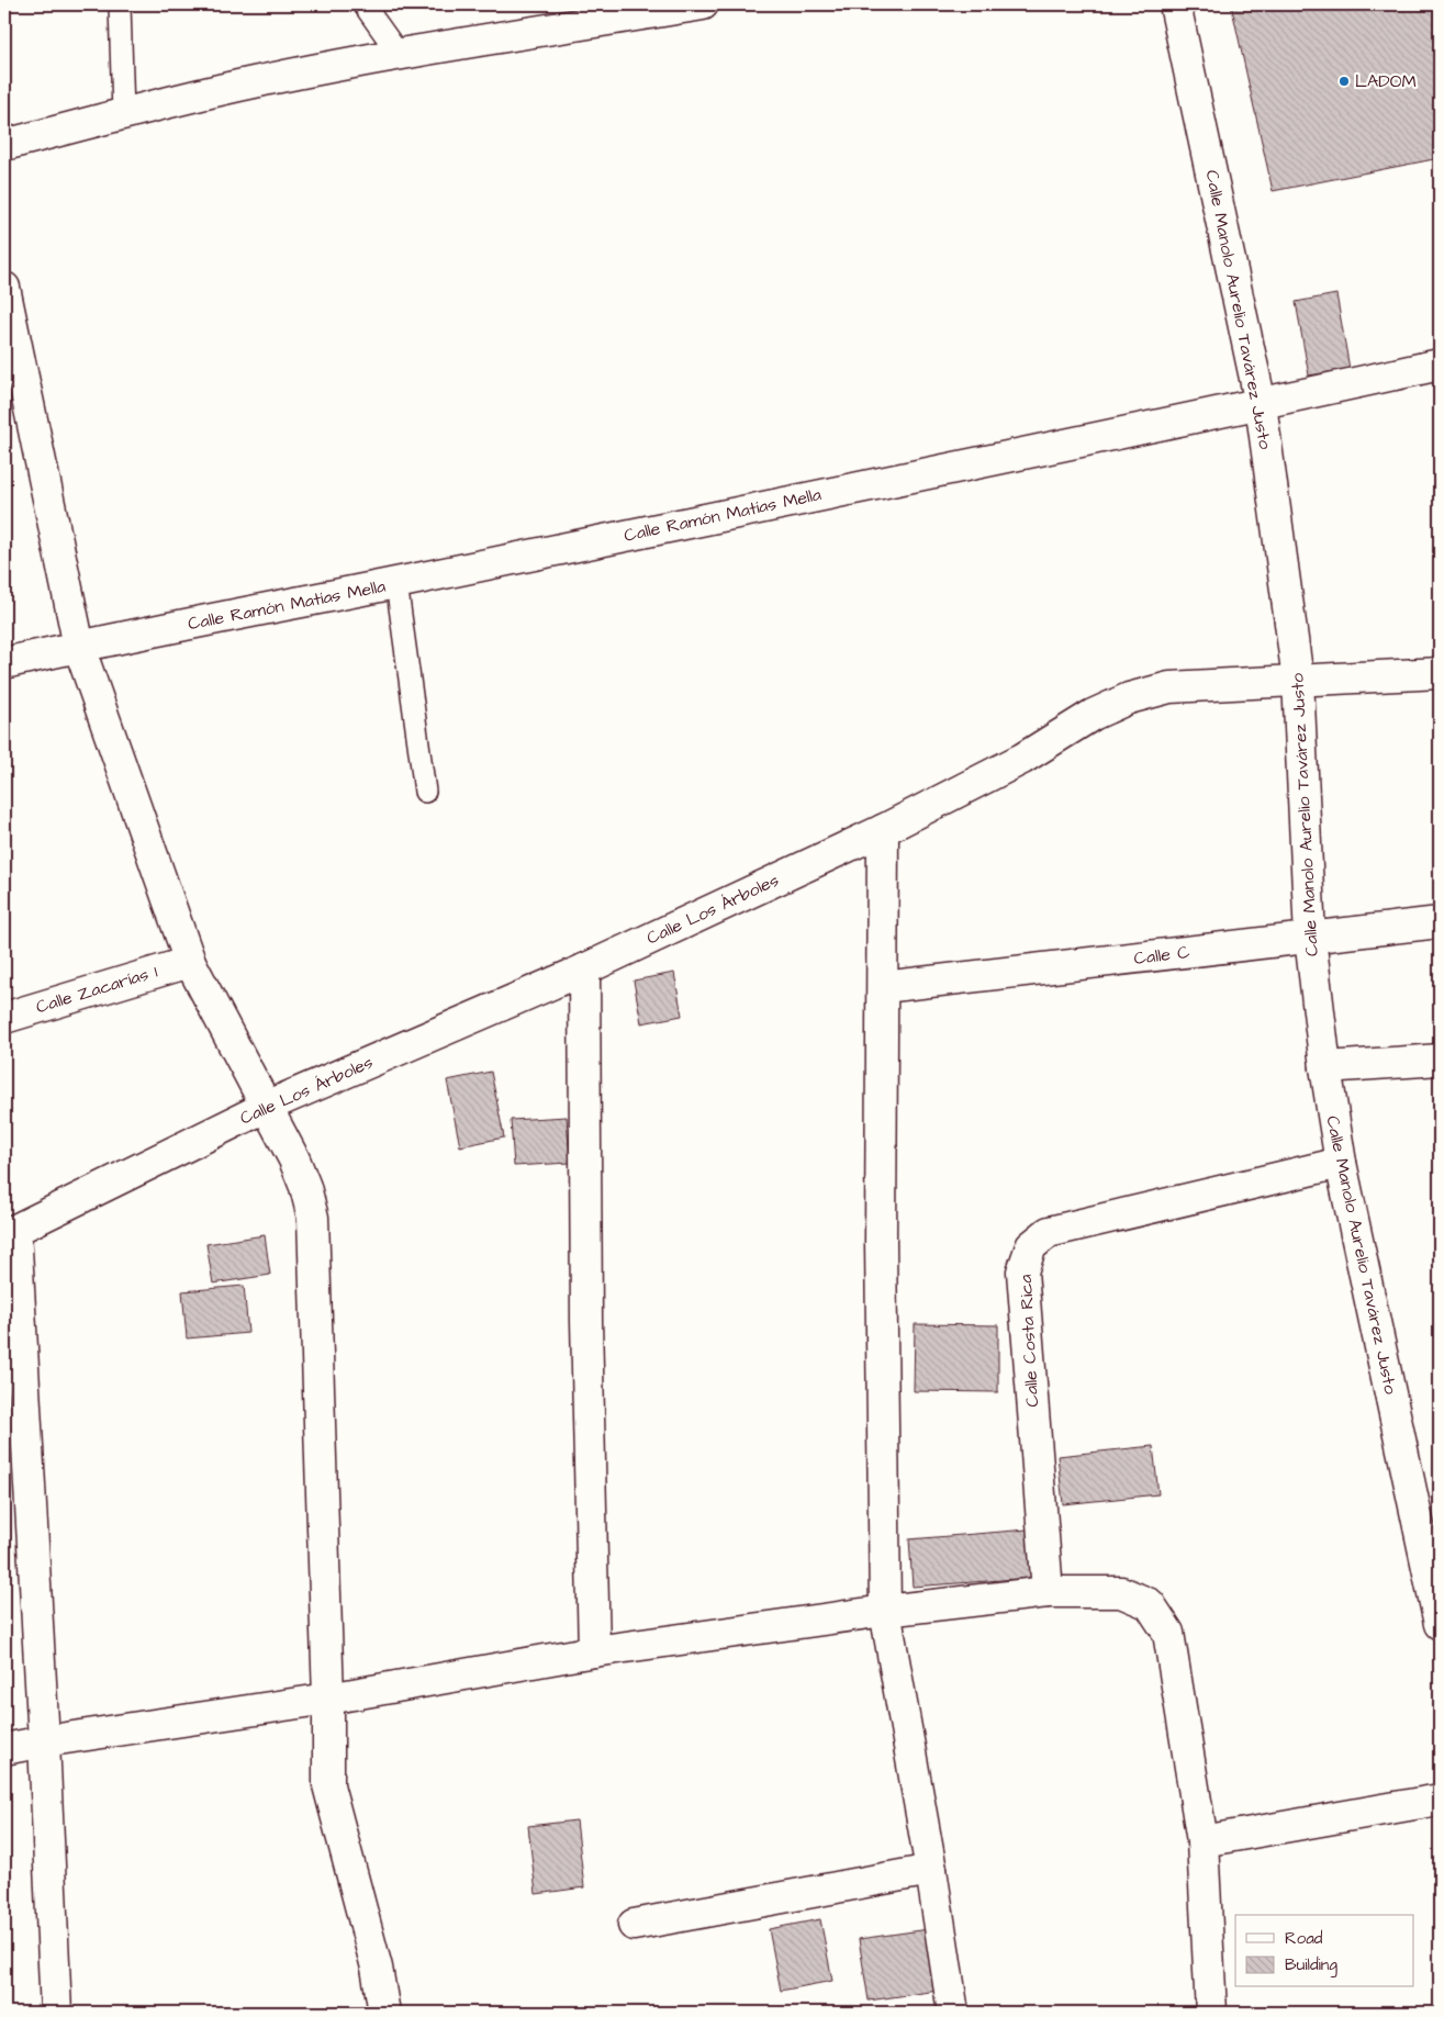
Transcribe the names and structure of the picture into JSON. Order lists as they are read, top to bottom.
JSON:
{
  "streets": {
    "street": [
      "Calle Manolo Aurelio Tavárez Justo",
      "Calle Ramón Matías Mella",
      "Calle Los Árboles",
      "Calle C",
      "Calle Zacarías 1",
      "Calle Costa Rica"
    ]
  },
  "crossings": [
    ["Calle Manolo Aurelio Tavárez Justo", "Calle Ramón Matías Mella"],
    ["Calle Manolo Aurelio Tavárez Justo", "Calle Los Árboles"],
    ["Calle Manolo Aurelio Tavárez Justo", "Calle C"],
    ["Calle Manolo Aurelio Tavárez Justo", "Calle Costa Rica"]
  ],
  "places": ["LADOM"],
  "legend": ["Road", "Building"]
}
